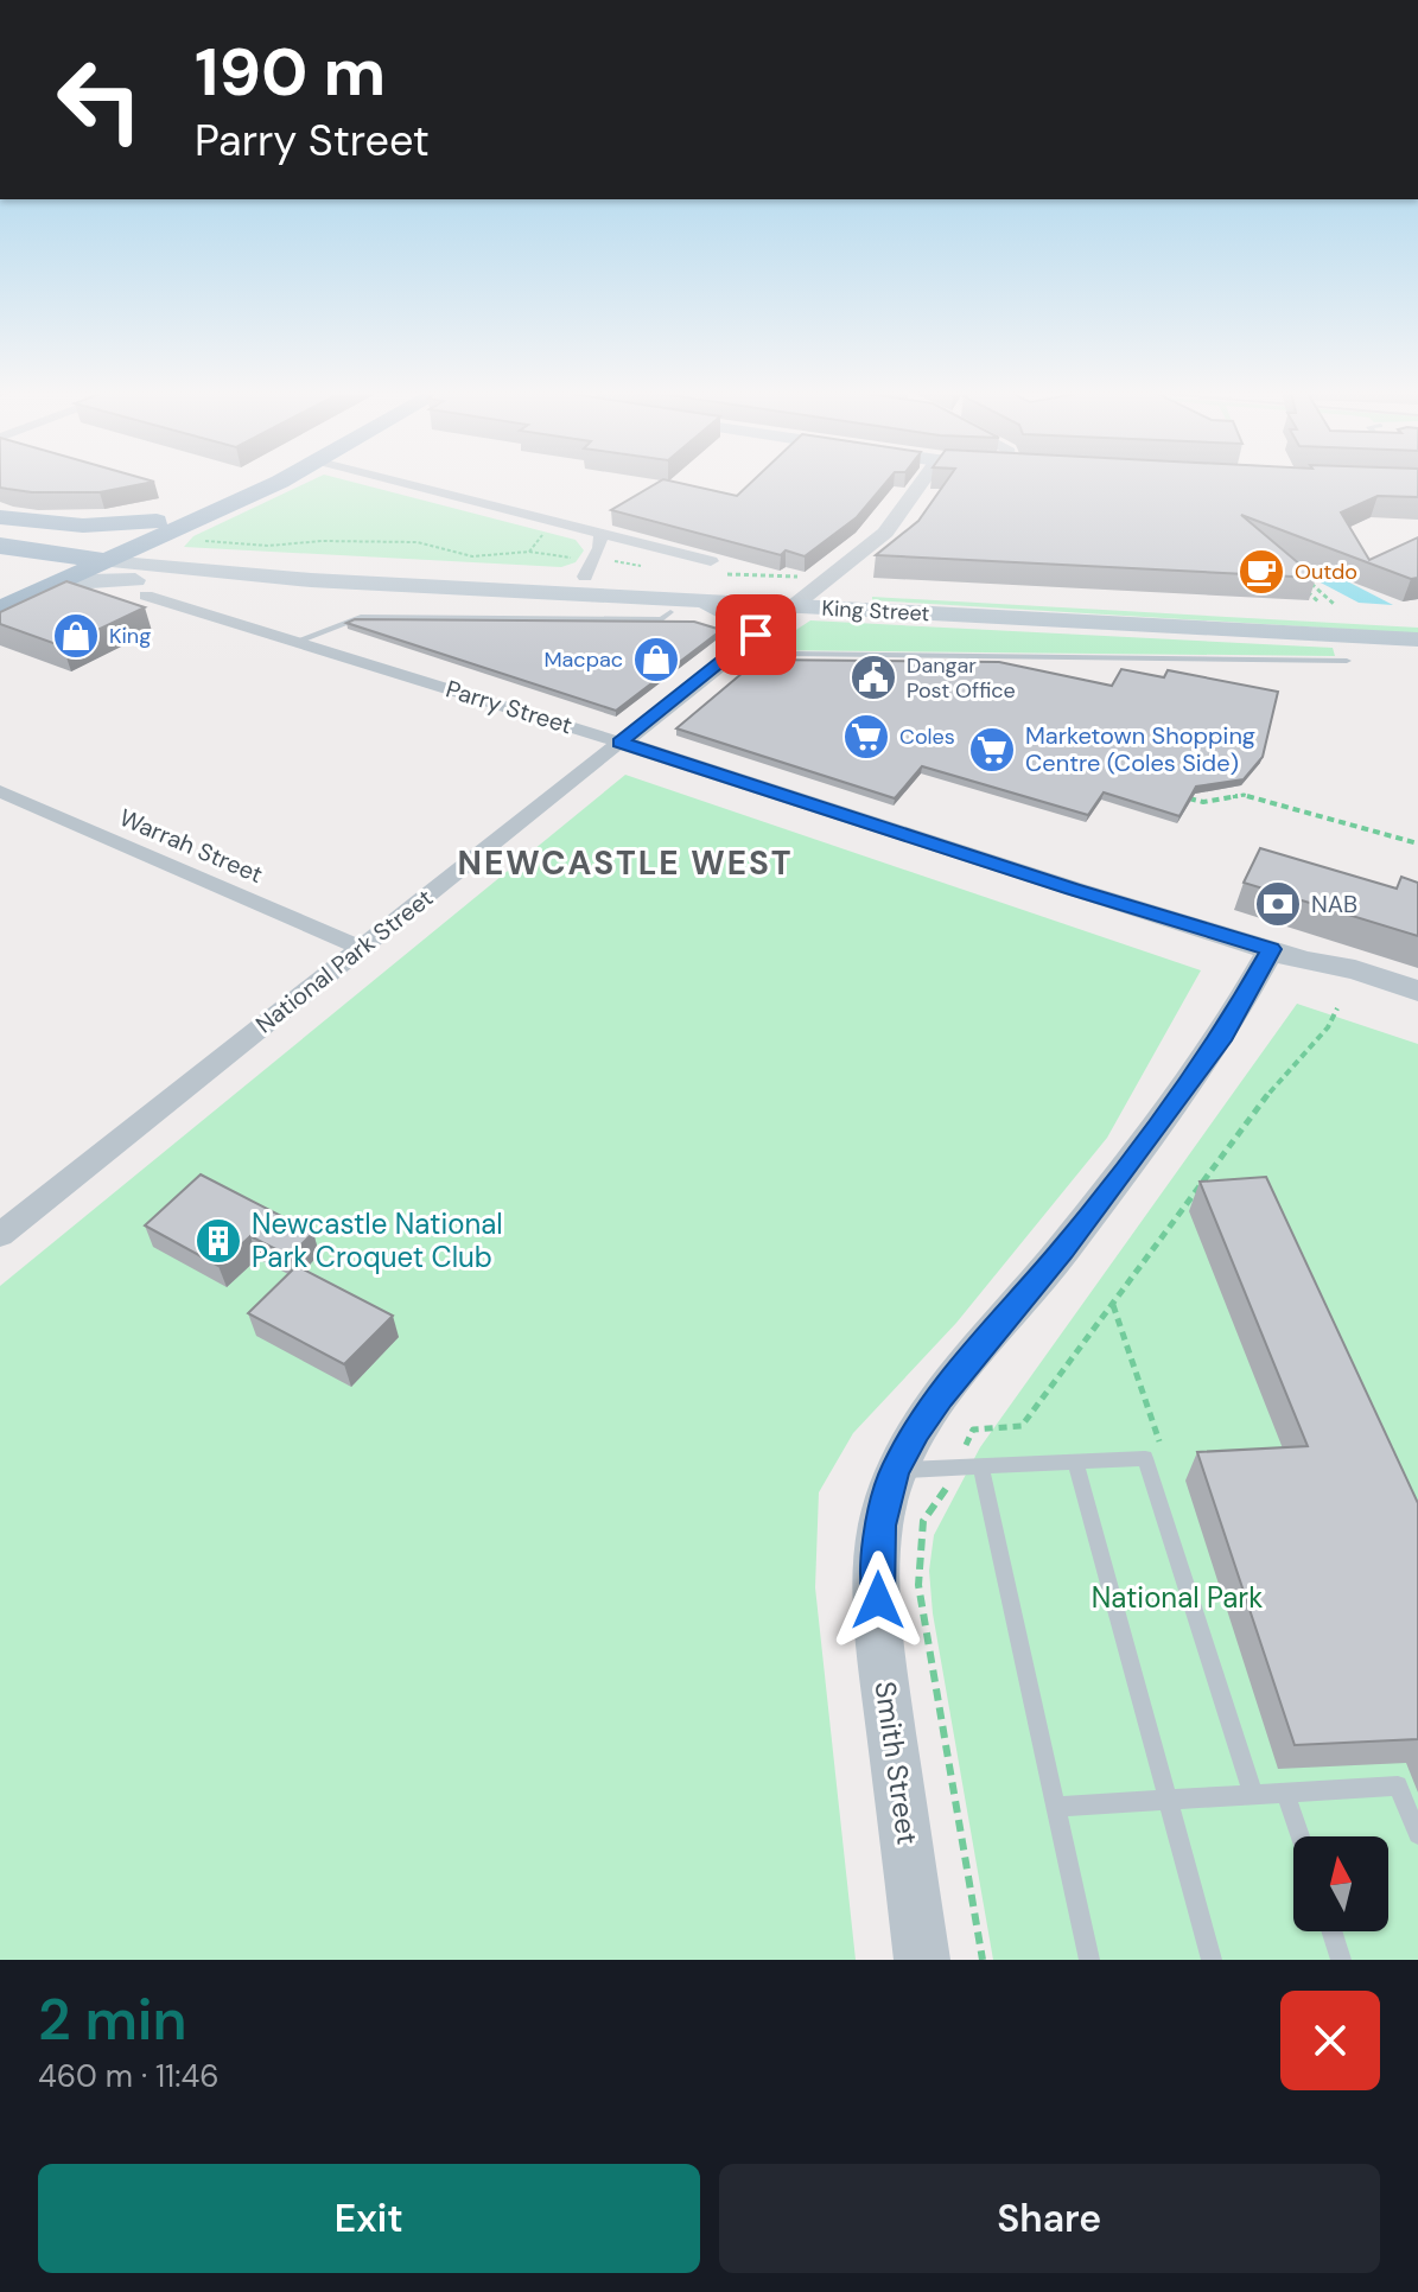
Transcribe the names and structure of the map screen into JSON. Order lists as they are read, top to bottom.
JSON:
{
  "streets": {
    "main road": ["King Street"],
    "street": [
      "Parry Street",
      "Warrah Street",
      "National Park Street",
      "Smith Street"
    ]
  },
  "crossings": [
    ["King Street", "National Park Street"],
    ["Parry Street", "National Park Street"],
    ["Parry Street", "Smith Street"],
    ["Warrah Street", "National Park Street"]
  ],
  "districts": ["NEWCASTLE WEST"],
  "parks": ["National Park"],
  "places": {
    "cafe": ["Outdo"],
    "shop": ["King", "Macpac"],
    "public building": ["Dangar Post Office"],
    "supermarket": ["Coles", "Marketown Shopping Centre (Coles Side)"],
    "bank": ["NAB"],
    "building": ["Newcastle National Park Croquet Club"]
  },
  "north": "top",
  "page": {
    "turn": ["190 m", "Parry Street"],
    "heading": ["2 min", "460 m · 11:46"],
    "buttons": ["Exit", "Share"]
  }
}
